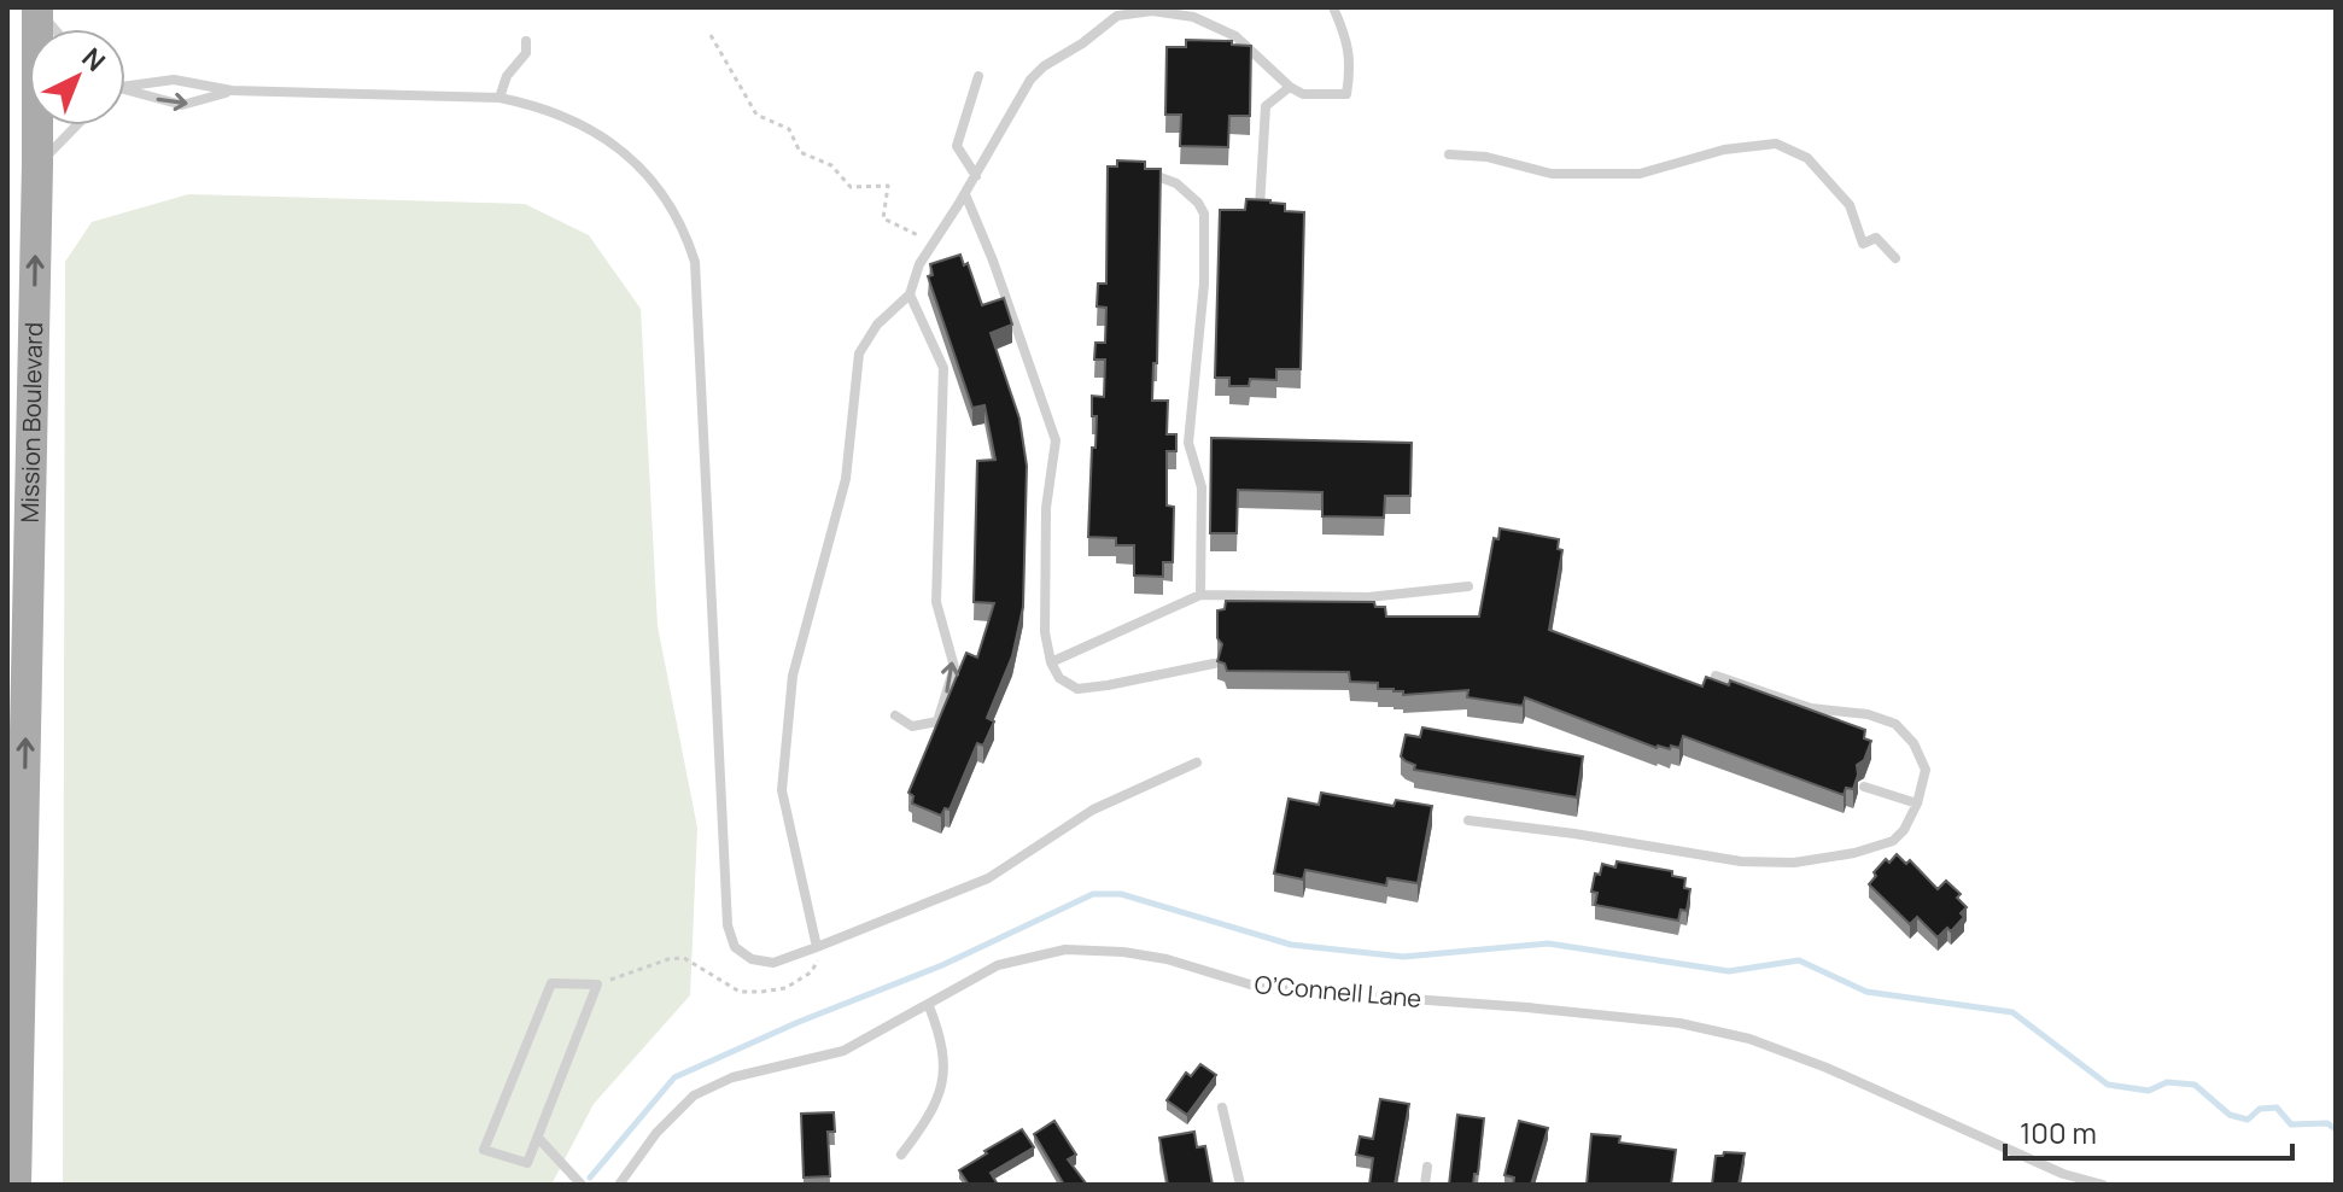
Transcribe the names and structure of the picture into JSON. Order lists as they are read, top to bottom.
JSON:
{
  "streets": {
    "main road": ["Mission Boulevard"],
    "lane": ["O’Connell Lane"]
  },
  "one_way": ["Mission Boulevard"],
  "scale_bar": "100 m",
  "north": "top right"
}
